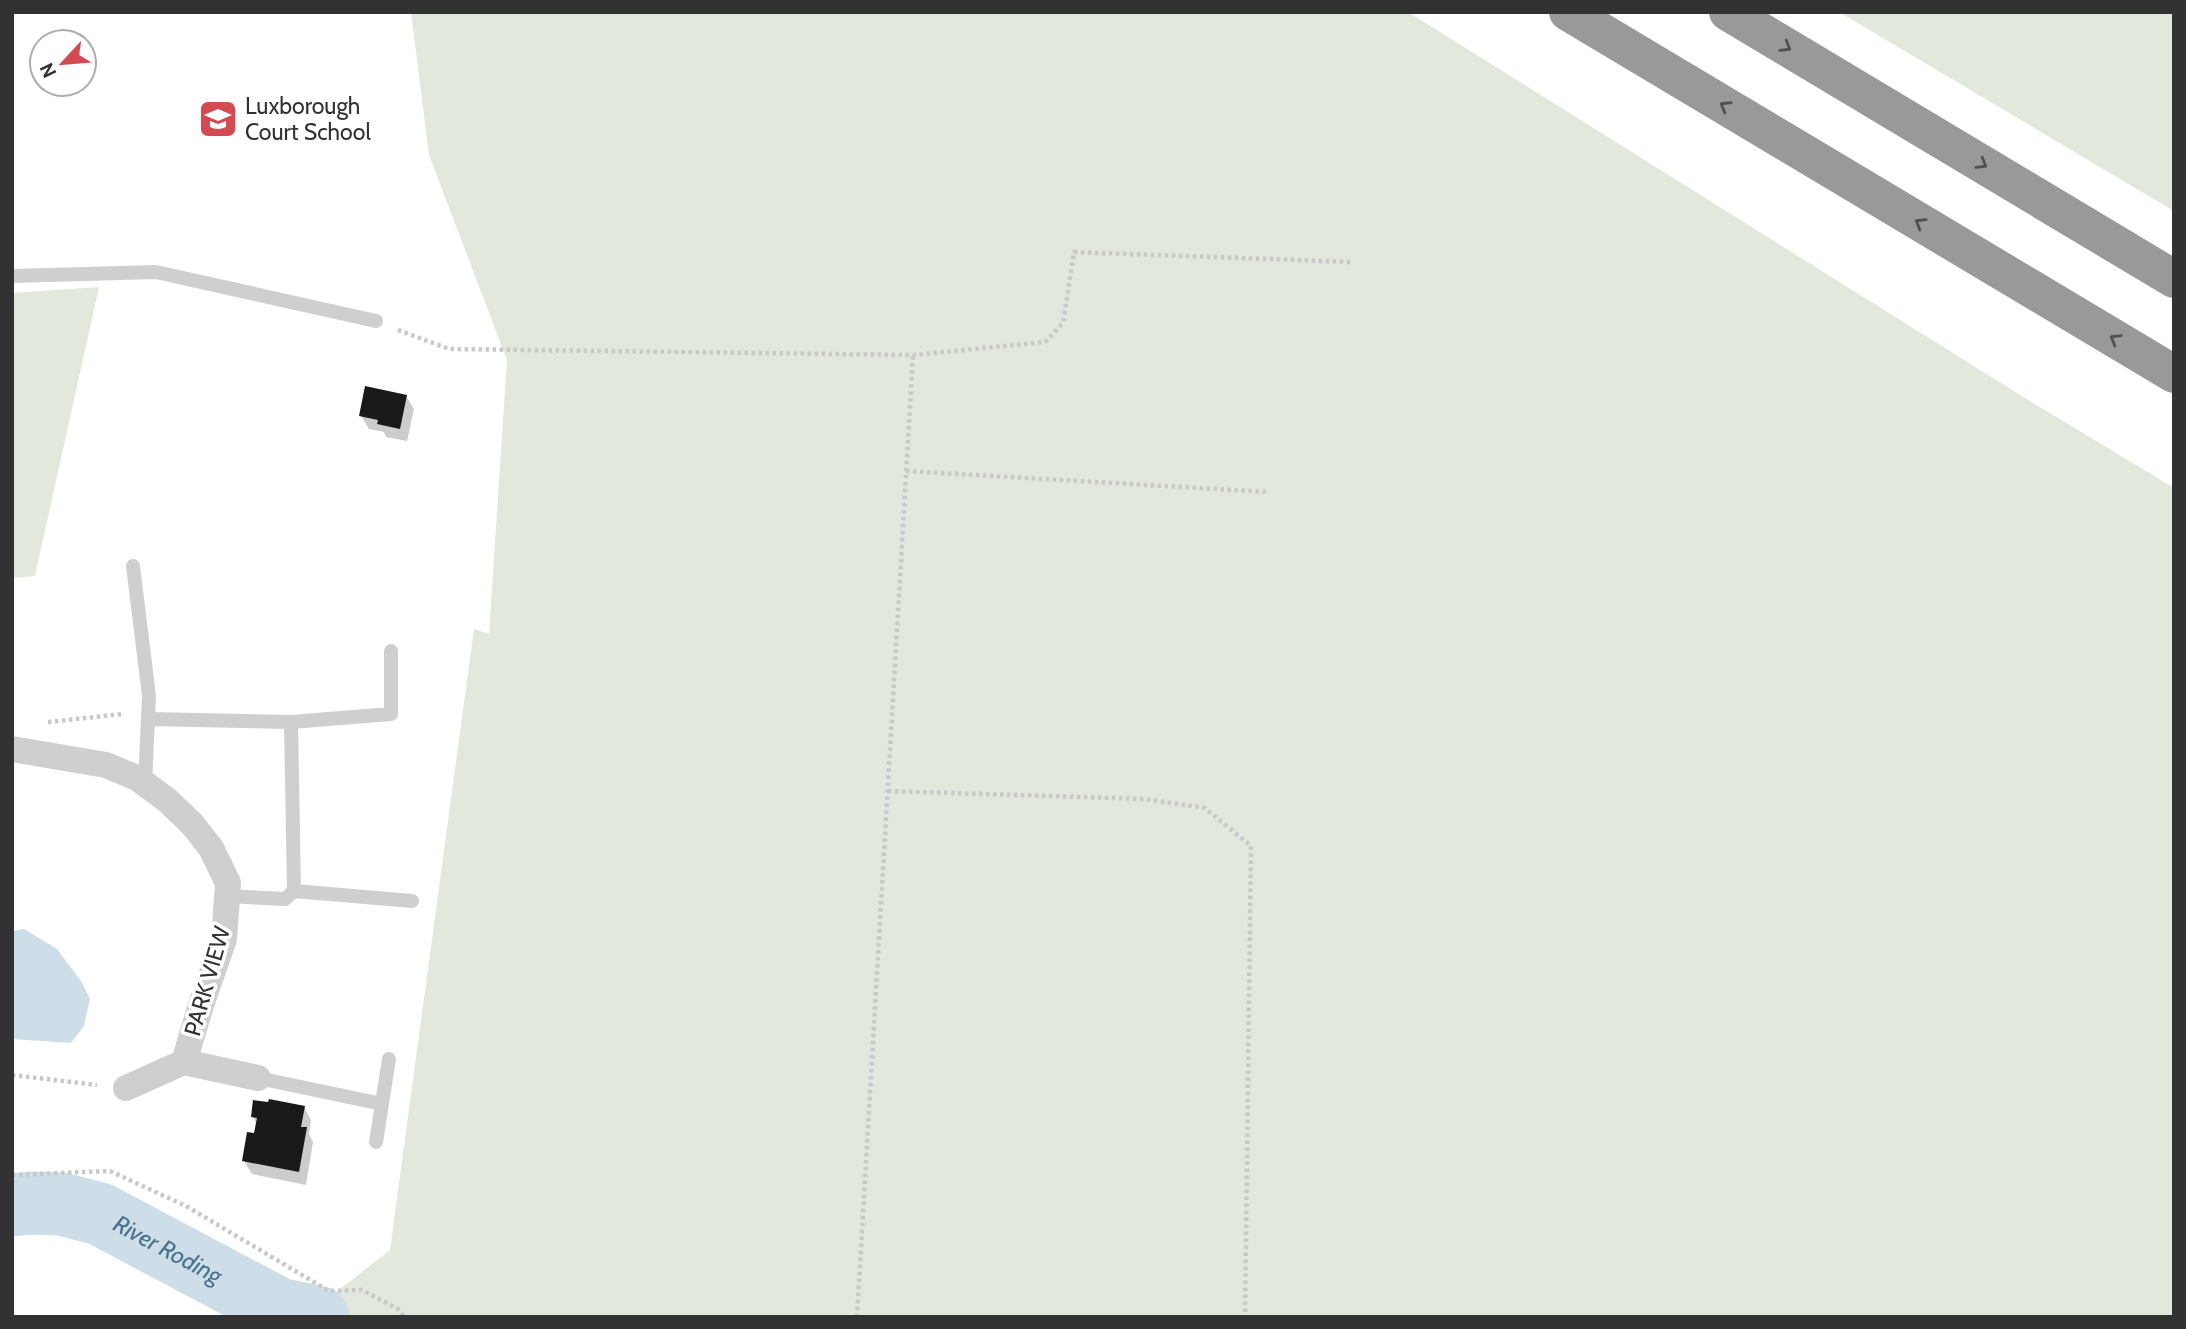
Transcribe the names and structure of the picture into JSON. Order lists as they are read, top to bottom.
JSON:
{
  "streets": {
    "street": ["PARK VIEW"]
  },
  "water": ["River Roding"],
  "places": {
    "school or university": ["Luxborough Court School"]
  },
  "north": "bottom left"
}
